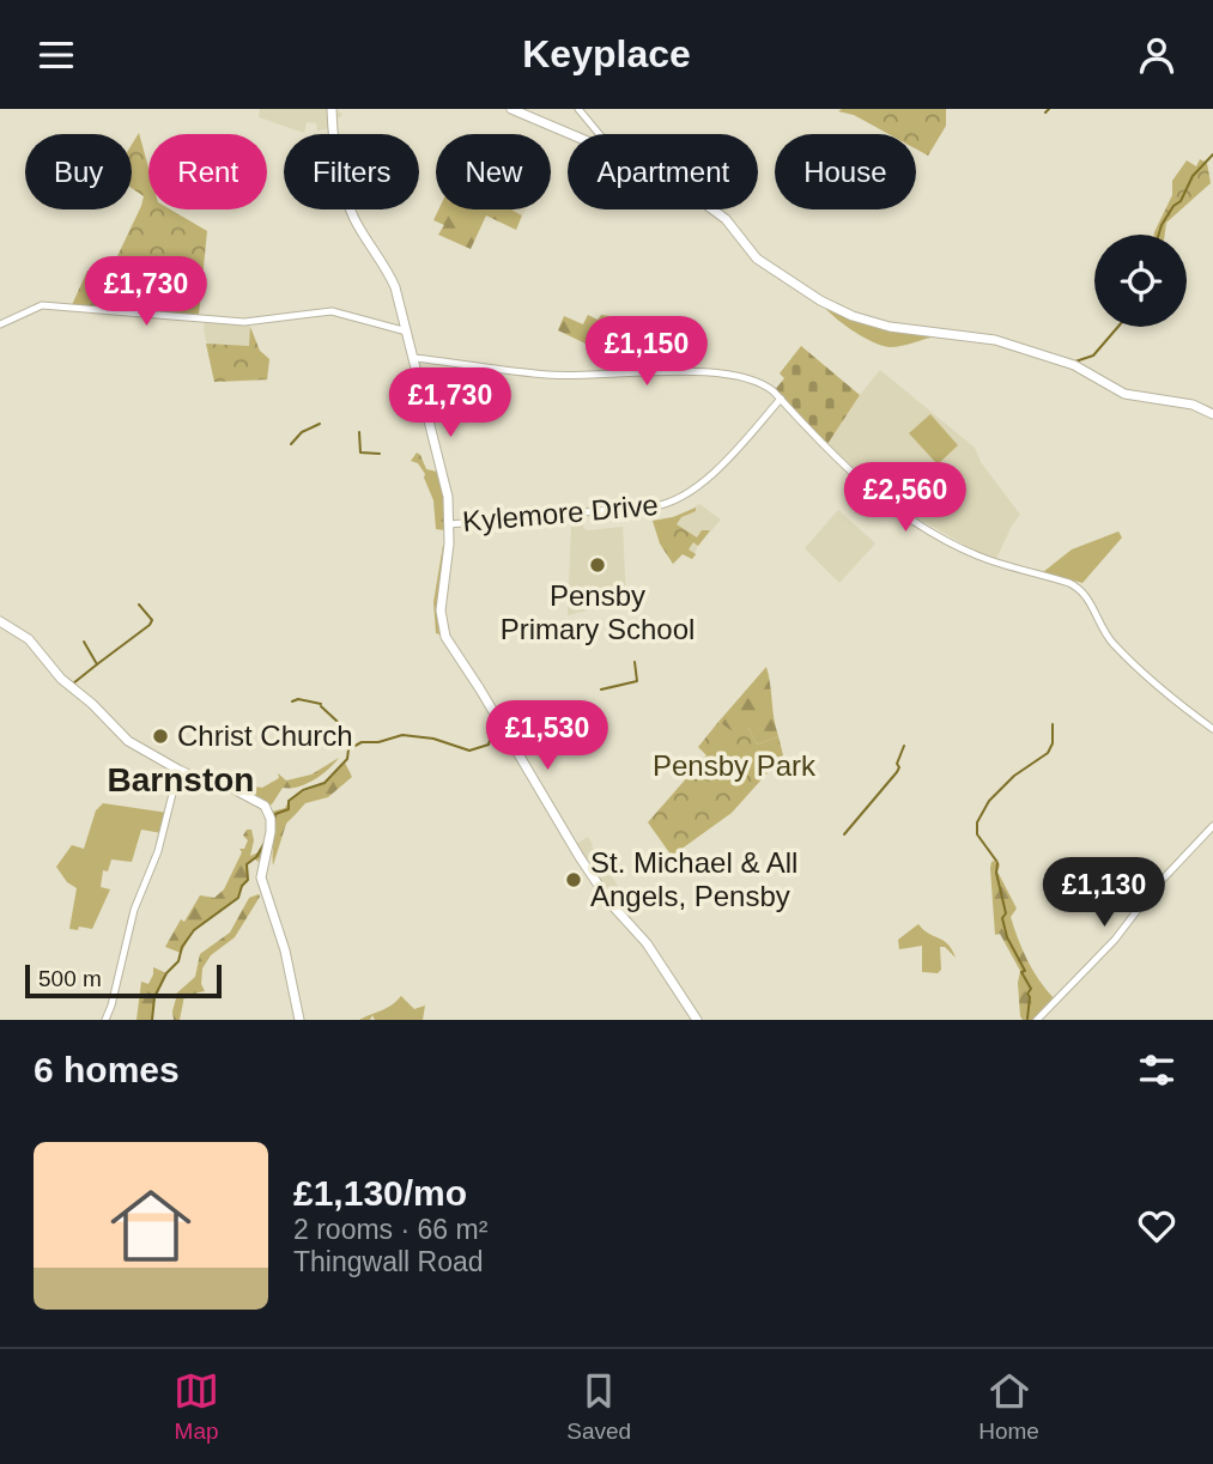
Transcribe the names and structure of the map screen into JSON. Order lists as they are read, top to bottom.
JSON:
{
  "streets": {
    "street": ["Kylemore Drive"]
  },
  "districts": ["Barnston"],
  "parks": ["Pensby Park"],
  "places": ["Pensby Primary School", "Christ Church", "St. Michael & All Angels, Pensby"],
  "scale_bar": "500 m",
  "page": {
    "header": "Keyplace",
    "chip": [
      "Buy",
      "Rent",
      "Filters",
      "New",
      "Apartment",
      "House"
    ],
    "price": [
      "£1,730",
      "£1,150",
      "£1,730",
      "£2,560",
      "£1,530",
      "£1,130"
    ],
    "scale": "500 m",
    "heading": "6 homes",
    "list": [
      {
        "name": "£1,130/mo",
        "note": "2 rooms · 66 m² · Thingwall Road"
      }
    ],
    "tabs": ["Map", "Saved", "Home"]
  }
}
